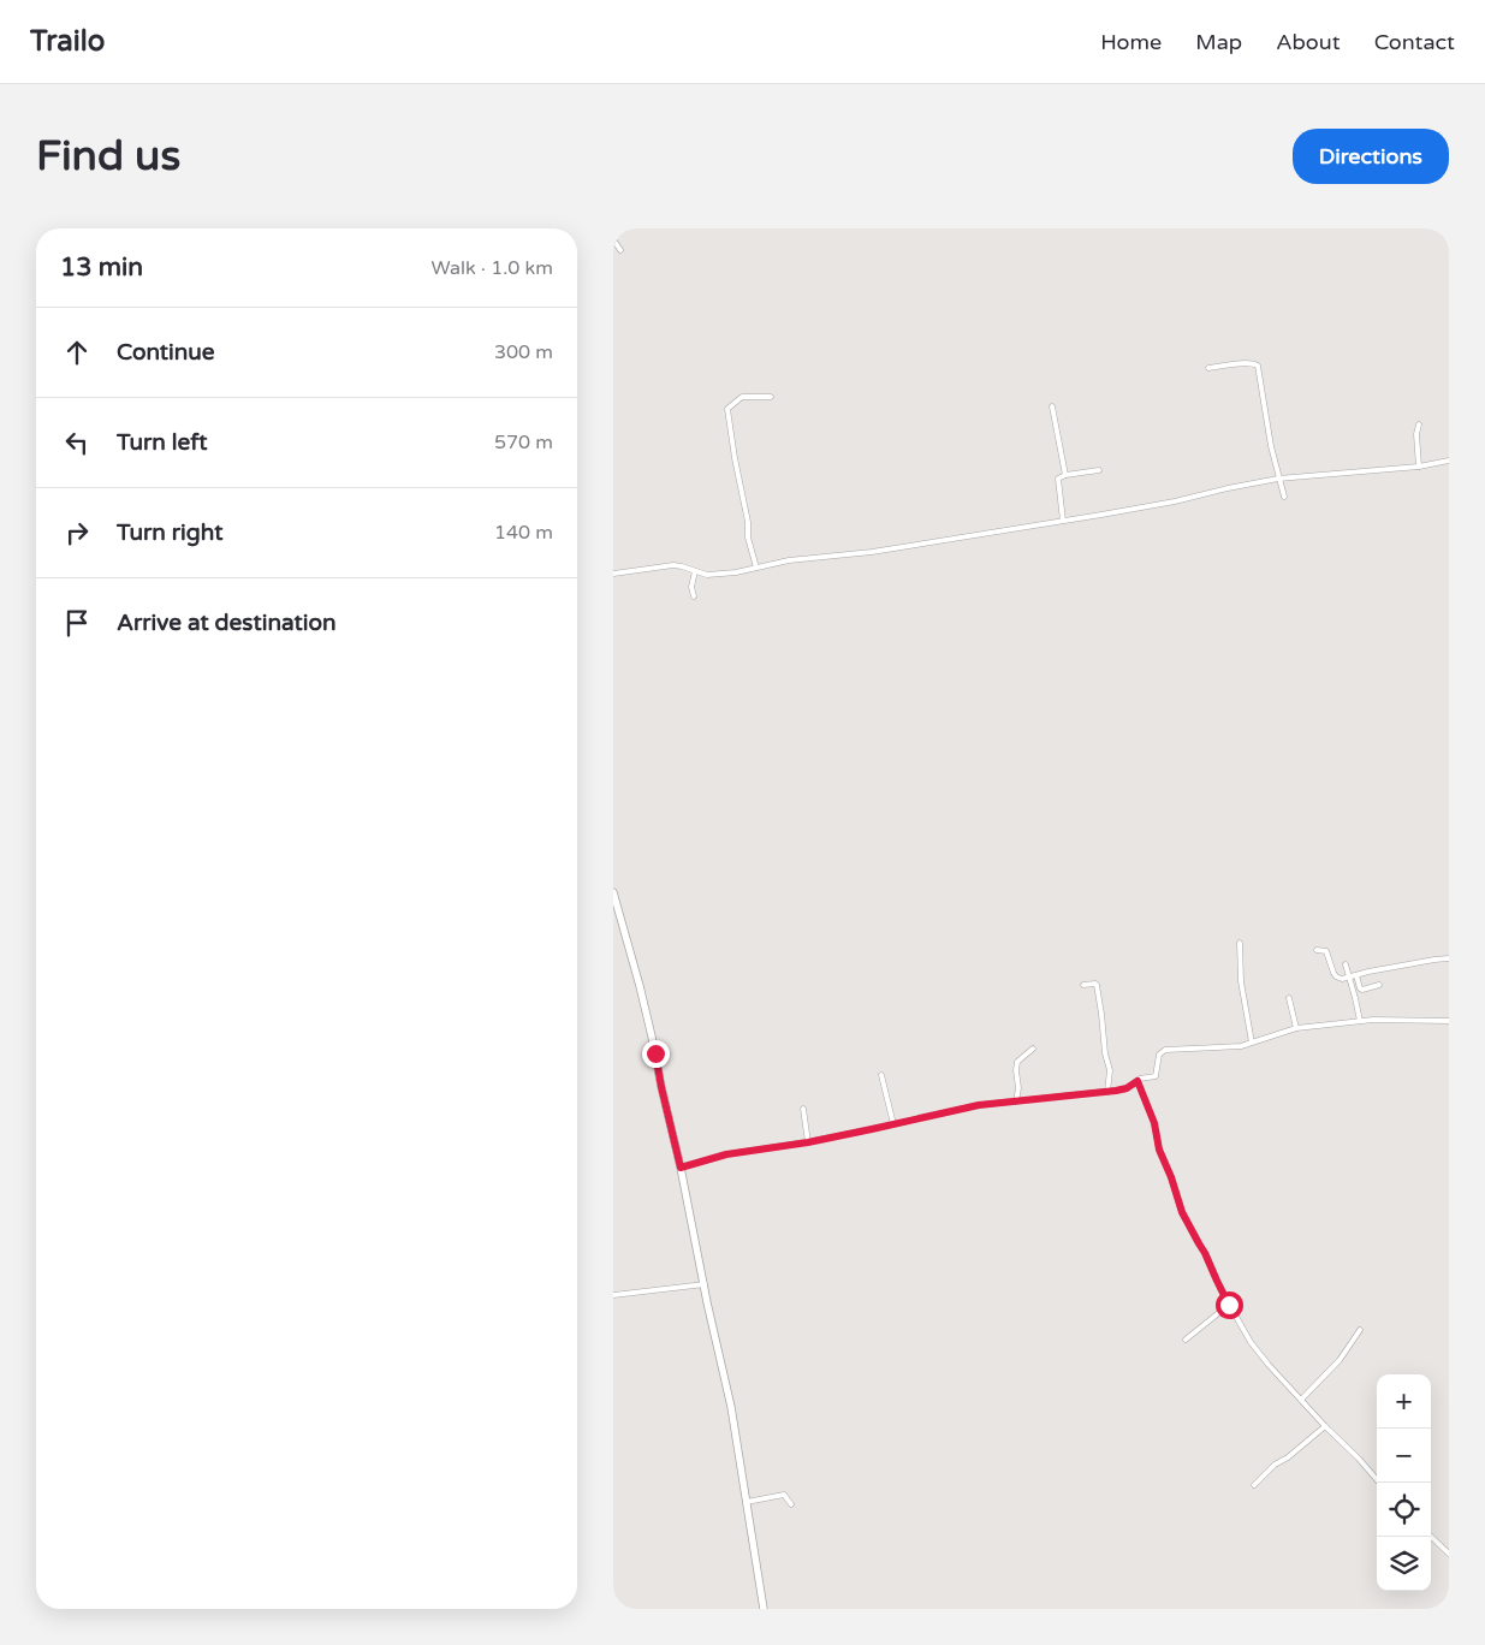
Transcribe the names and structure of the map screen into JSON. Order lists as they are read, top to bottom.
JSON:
{
  "page": {
    "header": "Trailo",
    "nav": [
      "Home",
      "Map",
      "About",
      "Contact"
    ],
    "buttons": "Directions",
    "title": "Find us",
    "heading": ["13 min", "Walk · 1.0 km"],
    "list": [
      ["Continue", "300 m"],
      ["Turn left", "570 m"],
      ["Turn right", "140 m"],
      "Arrive at destination"
    ],
    "map_buttons": ["+", "−"]
  }
}
